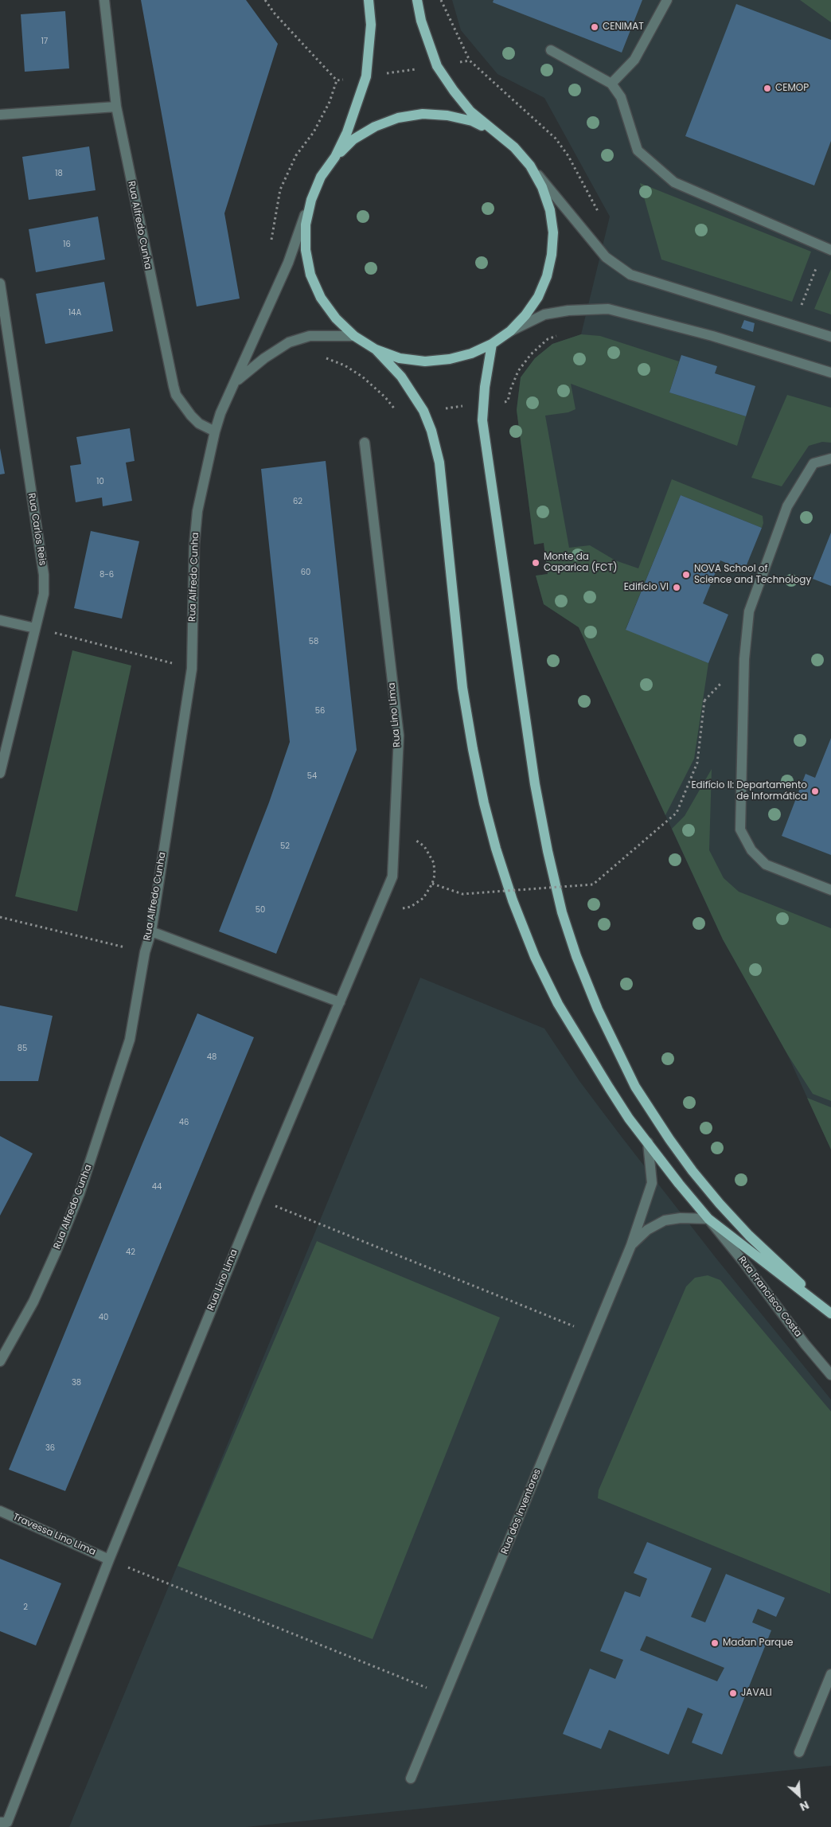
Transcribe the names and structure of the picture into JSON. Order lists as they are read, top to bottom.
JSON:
{
  "streets": {
    "street": [
      "Rua Alfredo Cunha",
      "Rua Carlos Reis",
      "Rua Lino Lima",
      "Rua Francisco Costa",
      "Rua dos Inventores",
      "Travessa Lino Lima"
    ]
  },
  "crossings": [
    ["Rua Lino Lima", "Travessa Lino Lima"],
    ["Rua Francisco Costa", "Rua dos Inventores"]
  ],
  "places": [
    "CENIMAT",
    "CEMOP",
    "Monte da Caparica (FCT)",
    "NOVA School of Science and Technology",
    "Edifício VI",
    "Edifício II: Departamento de Informática",
    "Madan Parque",
    "JAVALI"
  ],
  "house_numbers": [
    "17",
    "18",
    "16",
    "14A",
    "10",
    "62",
    "60",
    "8-6",
    "58",
    "56",
    "54",
    "52",
    "50",
    "85",
    "48",
    "46",
    "44",
    "42",
    "40",
    "38",
    "36",
    "2"
  ],
  "north": "bottom right"
}
